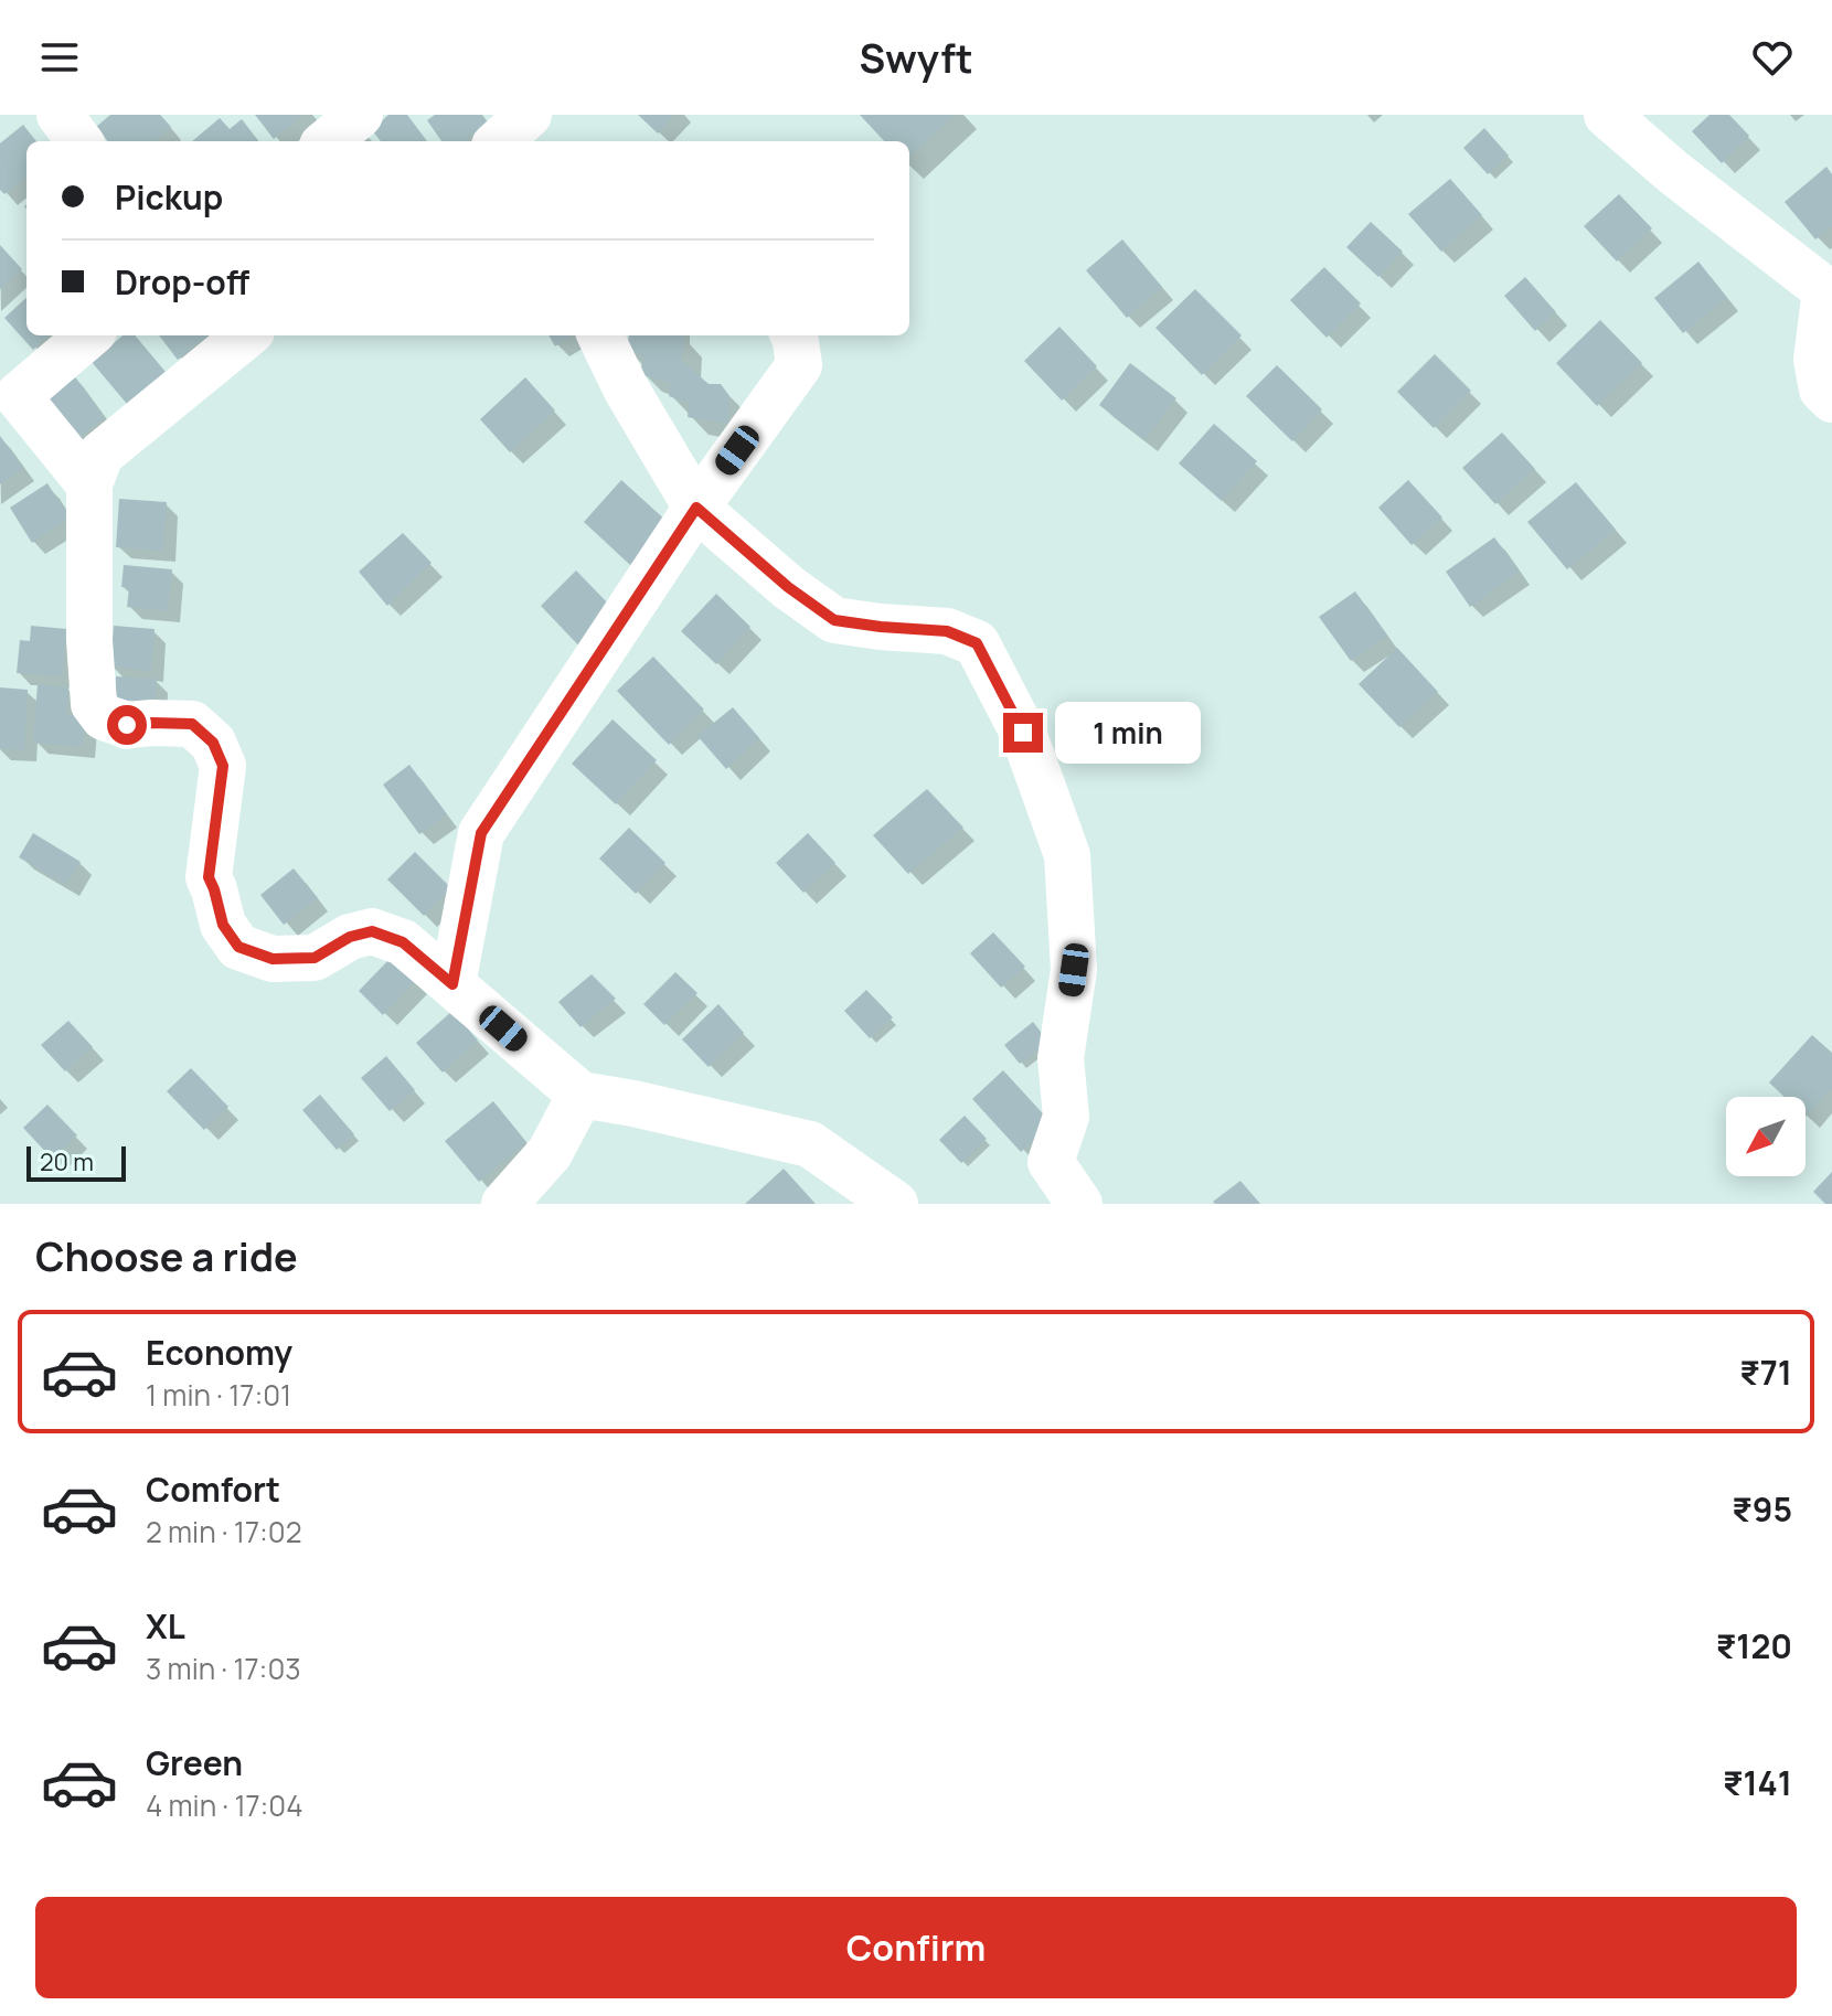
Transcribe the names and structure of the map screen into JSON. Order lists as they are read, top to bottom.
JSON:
{
  "scale_bar": "20 m",
  "north": "bottom left",
  "page": {
    "header": "Swyft",
    "banner": ["Pickup", "Drop-off"],
    "bubble": "1 min",
    "scale": "20 m",
    "heading": "Choose a ride",
    "list": [
      {
        "name": "Economy",
        "note": "1 min · 17:01",
        "value": "₹71"
      },
      {
        "name": "Comfort",
        "note": "2 min · 17:02",
        "value": "₹95"
      },
      {
        "name": "XL",
        "note": "3 min · 17:03",
        "value": "₹120"
      },
      {
        "name": "Green",
        "note": "4 min · 17:04",
        "value": "₹141"
      }
    ],
    "buttons": "Confirm"
  }
}
